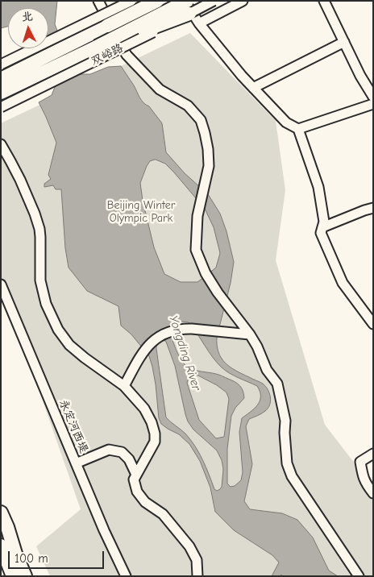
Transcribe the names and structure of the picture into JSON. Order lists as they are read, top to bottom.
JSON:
{
  "streets": {
    "highway": ["双峪路"],
    "street": ["永定河西堤"]
  },
  "water": ["Yongding River"],
  "parks": ["Beijing Winter Olympic Park"],
  "scale_bar": "100 m",
  "north": "top"
}
